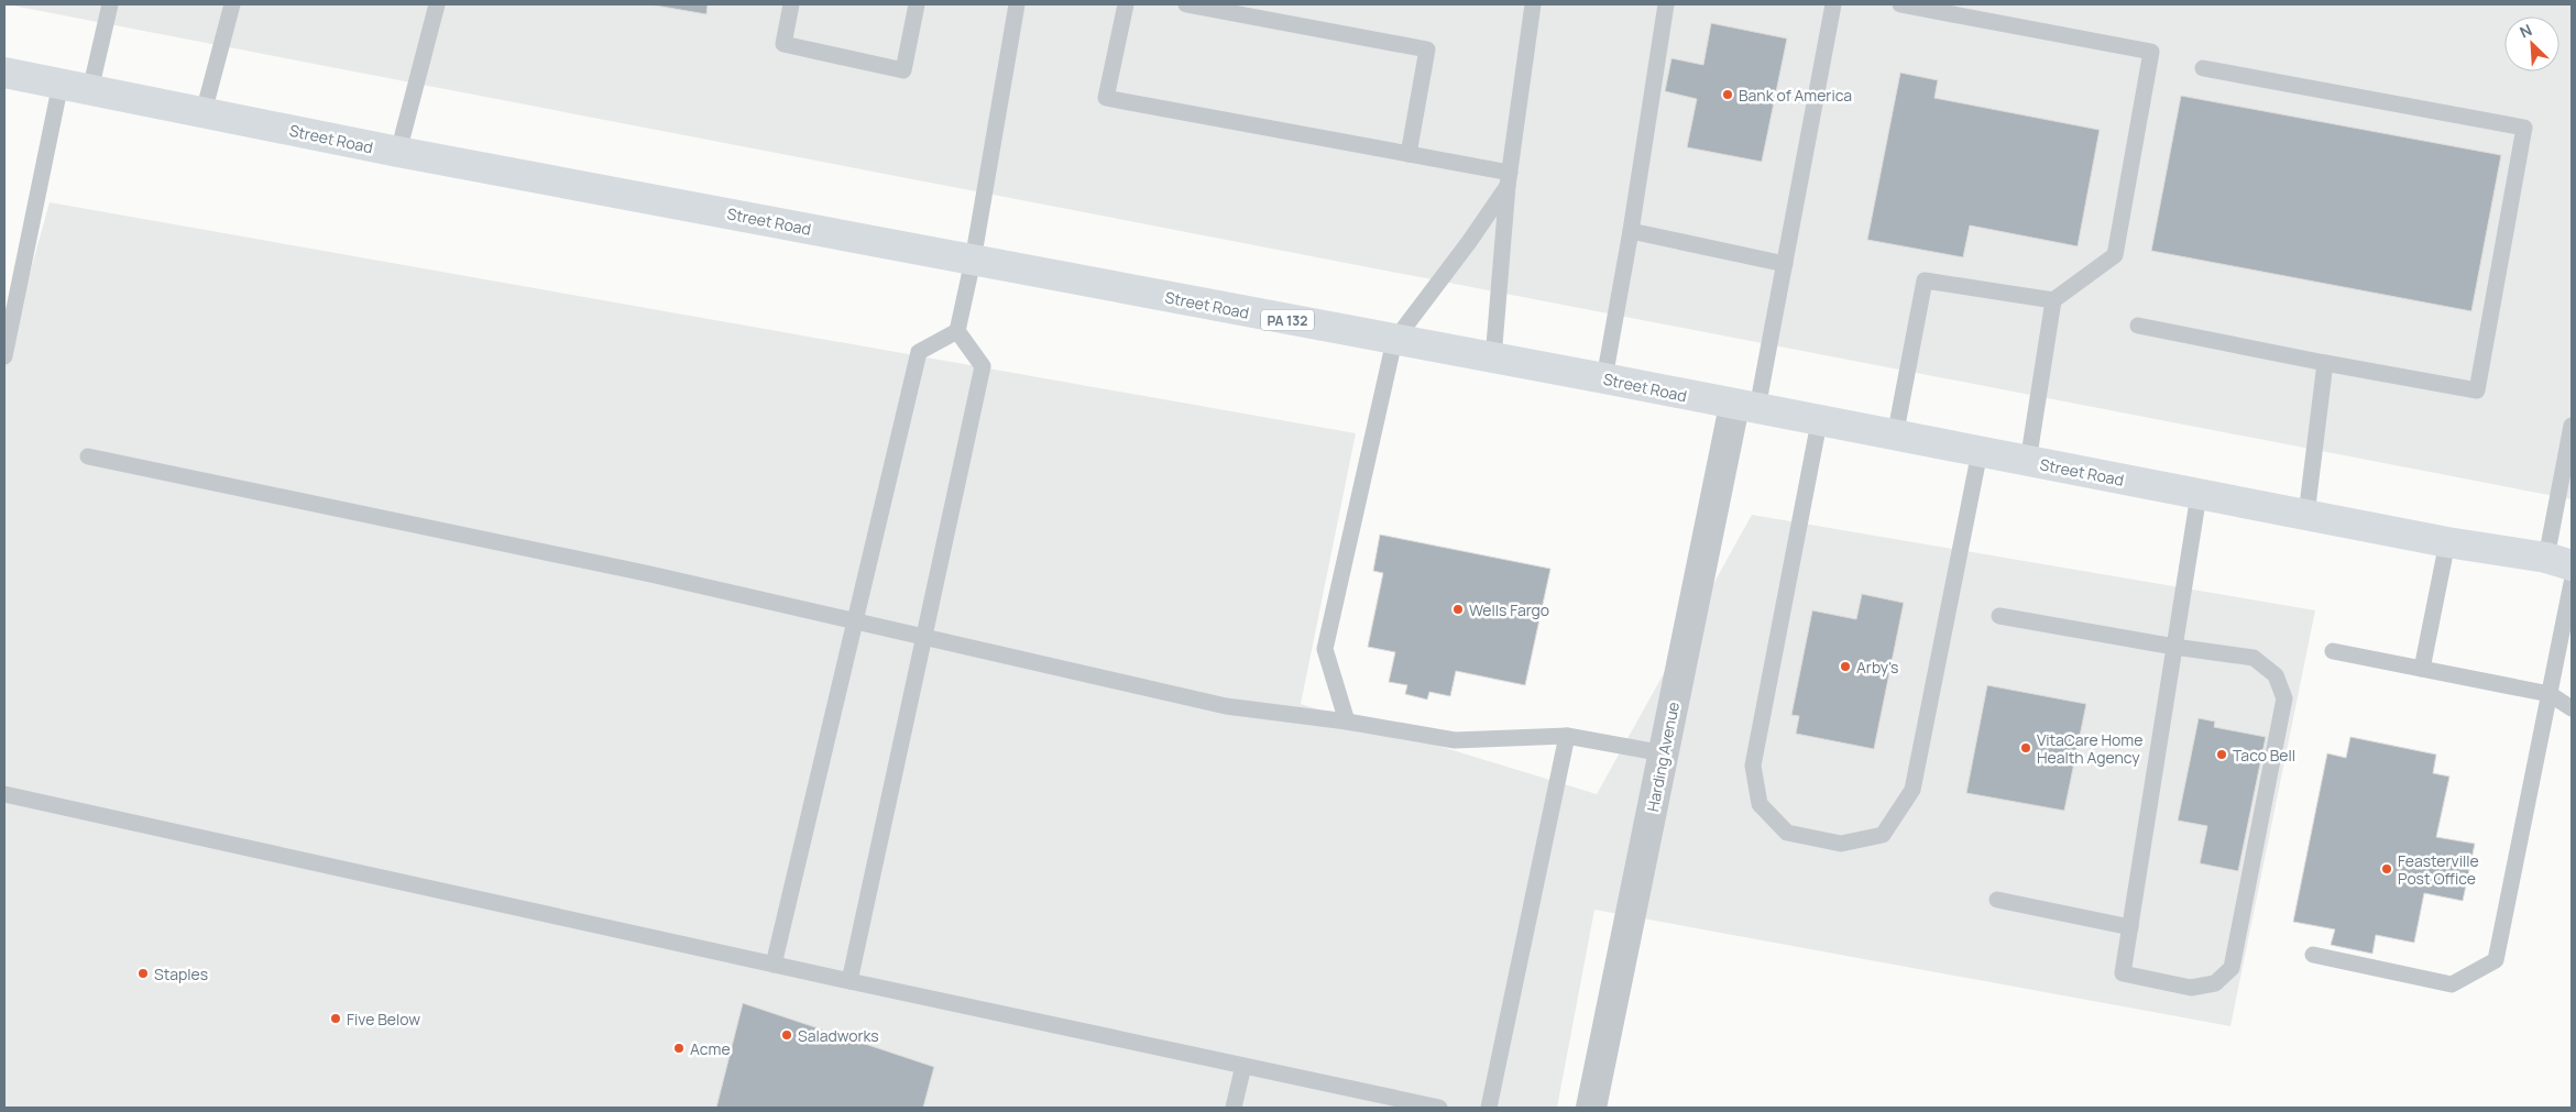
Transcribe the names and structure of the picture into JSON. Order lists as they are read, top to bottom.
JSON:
{
  "streets": {
    "main road": ["Street Road", "PA 132"],
    "street": ["Harding Avenue"]
  },
  "crossings": [
    ["Street Road", "Harding Avenue"]
  ],
  "places": [
    "Bank of America",
    "Wells Fargo",
    "Arby's",
    "VitaCare Home Health Agency",
    "Taco Bell",
    "Feasterville Post Office",
    "Staples",
    "Five Below",
    "Saladworks",
    "Acme"
  ],
  "north": "top left"
}
